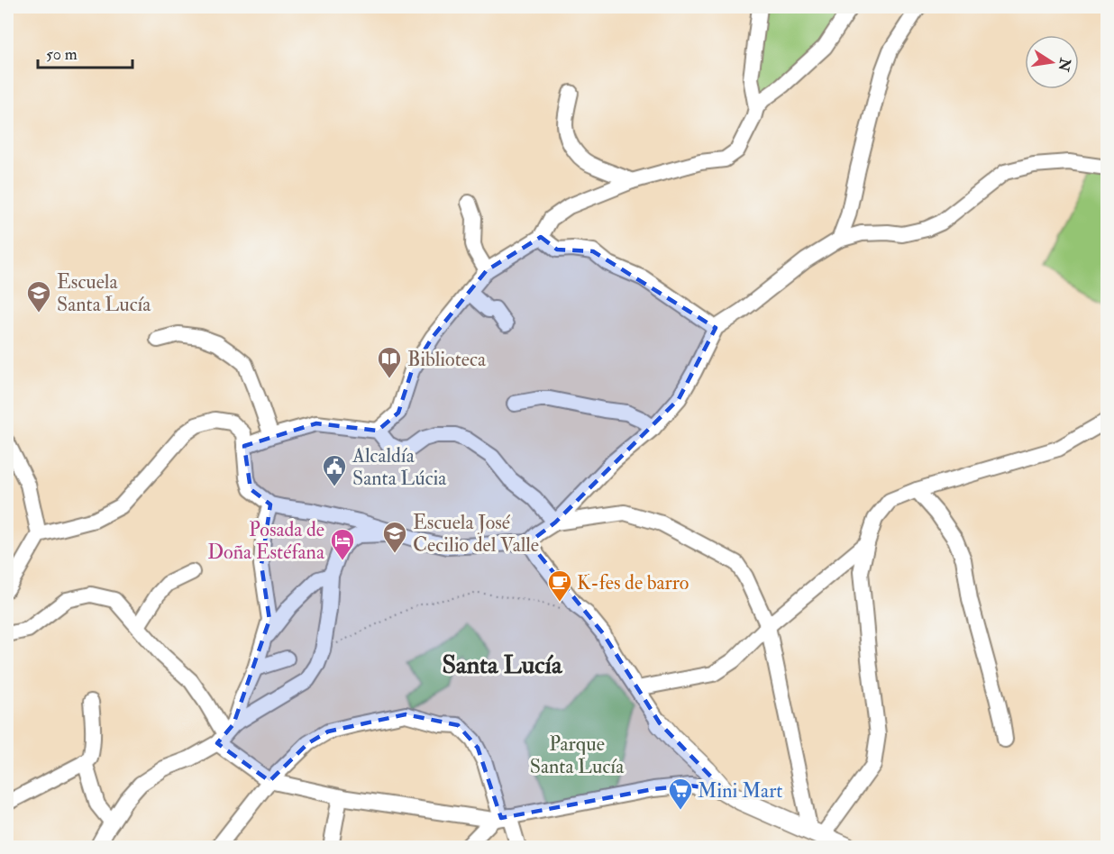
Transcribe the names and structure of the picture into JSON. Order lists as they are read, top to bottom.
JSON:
{
  "districts": ["Santa Lucía"],
  "parks": ["Parque Santa Lucía"],
  "places": {
    "school or university": ["Escuela Santa Lucía", "Escuela José Cecilio del Valle"],
    "library": ["Biblioteca"],
    "public building": ["Alcaldía Santa Lúcia"],
    "hotel": ["Posada de Doña Estéfana"],
    "cafe": ["K-fes de barro"],
    "supermarket": ["Mini Mart"]
  },
  "scale_bar": "50 m",
  "north": "right"
}
